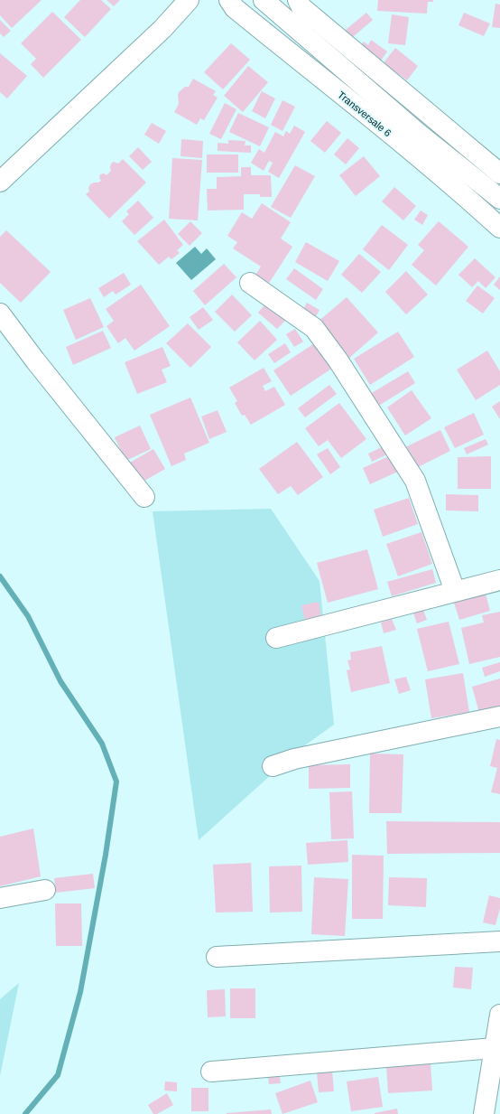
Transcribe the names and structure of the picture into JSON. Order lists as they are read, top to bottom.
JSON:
{
  "streets": {
    "street": ["Transversale 6"]
  }
}
